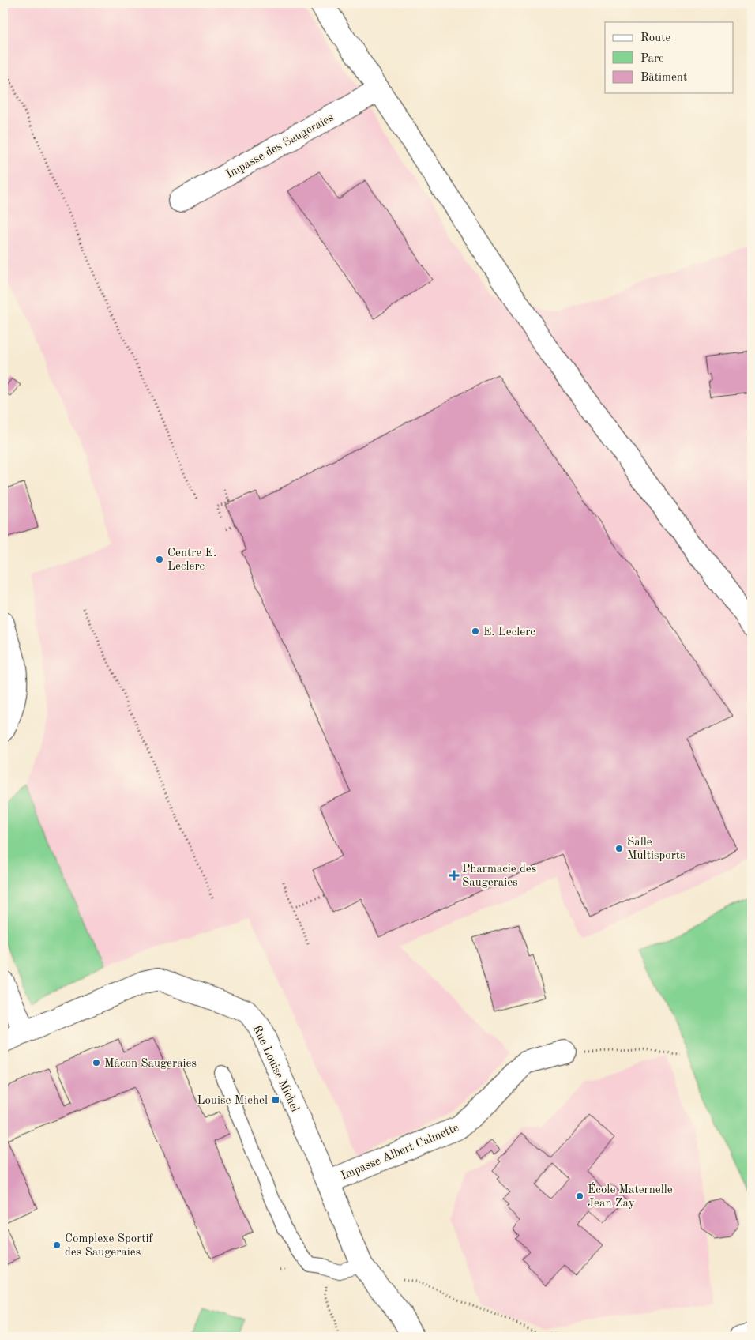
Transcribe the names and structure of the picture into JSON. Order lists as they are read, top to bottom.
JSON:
{
  "streets": {
    "street": ["Impasse des Saugeraies", "Rue Louise Michel", "Impasse Albert Calmette"]
  },
  "crossings": [
    ["Rue Louise Michel", "Impasse Albert Calmette"]
  ],
  "places": {
    "other": [
      "Centre E. Leclerc",
      "E. Leclerc",
      "Salle Multisports",
      "Mâcon Saugeraies",
      "École Maternelle Jean Zay",
      "Complexe Sportif des Saugeraies"
    ],
    "health": ["Pharmacie des Saugeraies"],
    "transit": ["Louise Michel"]
  },
  "legend": ["Route", "Parc", "Bâtiment"]
}
